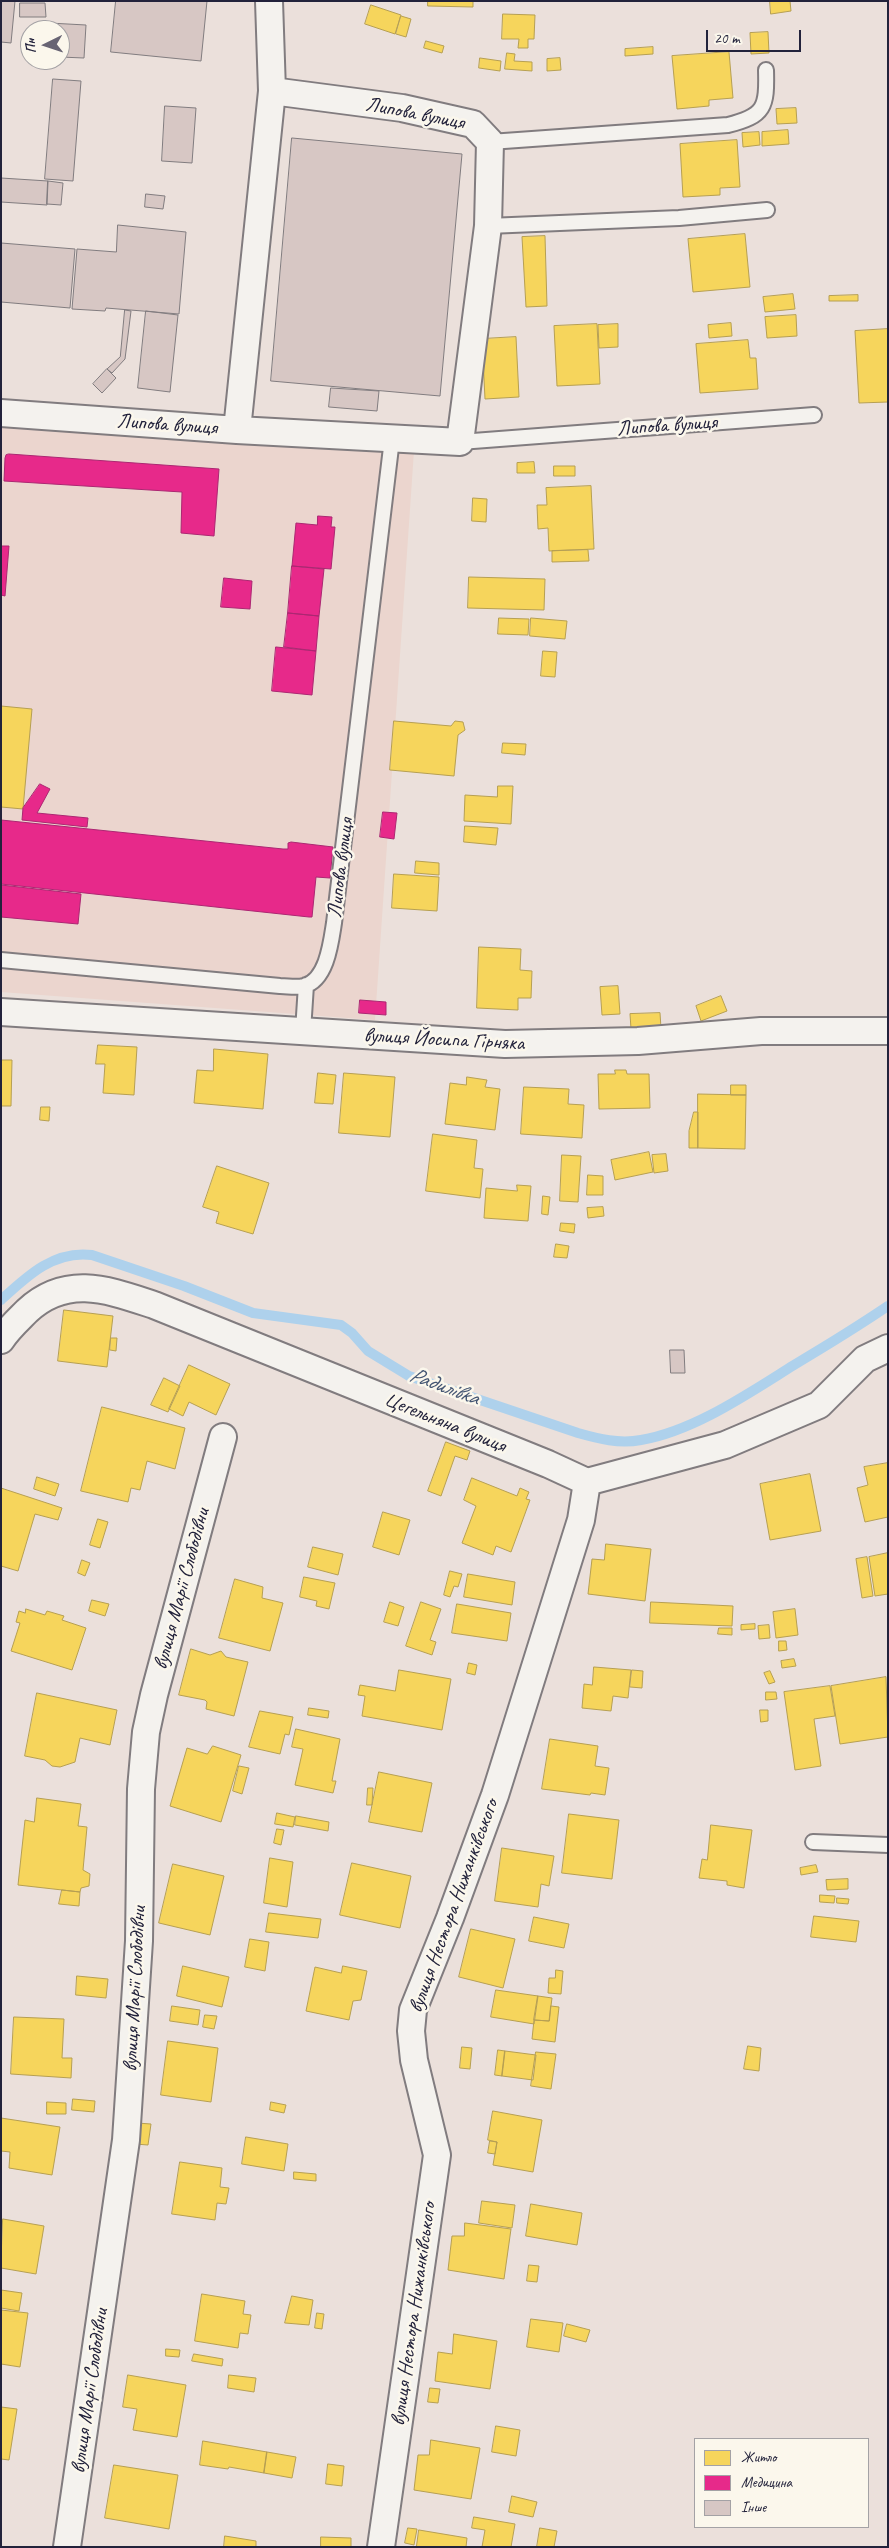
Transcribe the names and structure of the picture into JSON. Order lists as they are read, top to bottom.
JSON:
{
  "streets": {
    "street": [
      "Липова вулиця",
      "вулиця Йосипа Гірняка",
      "Цегельняна вулиця",
      "вулиця Марії Слободівни",
      "вулиця Нестора Нижанківського"
    ]
  },
  "crossings": [
    ["Цегельняна вулиця", "вулиця Нестора Нижанківського"]
  ],
  "water": ["Радилівка"],
  "legend": ["Житло", "Медицина", "Інше"],
  "scale_bar": "20 m",
  "north": "left"
}
